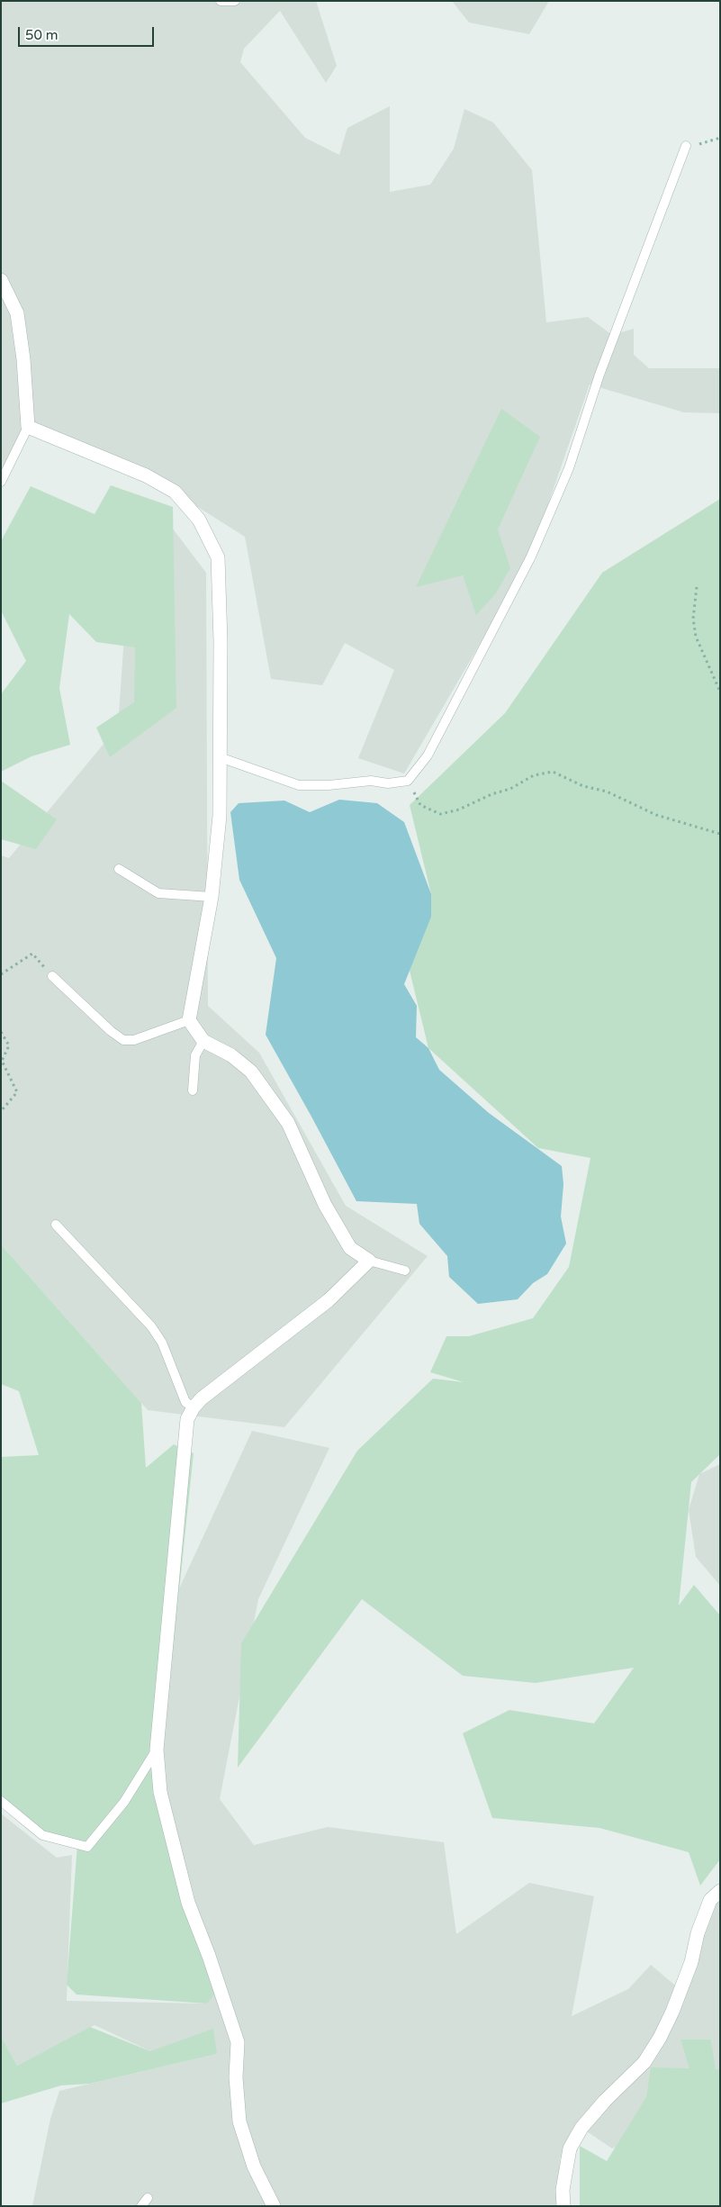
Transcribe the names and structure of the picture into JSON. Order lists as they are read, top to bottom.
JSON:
{
  "scale_bar": "50 m"
}
